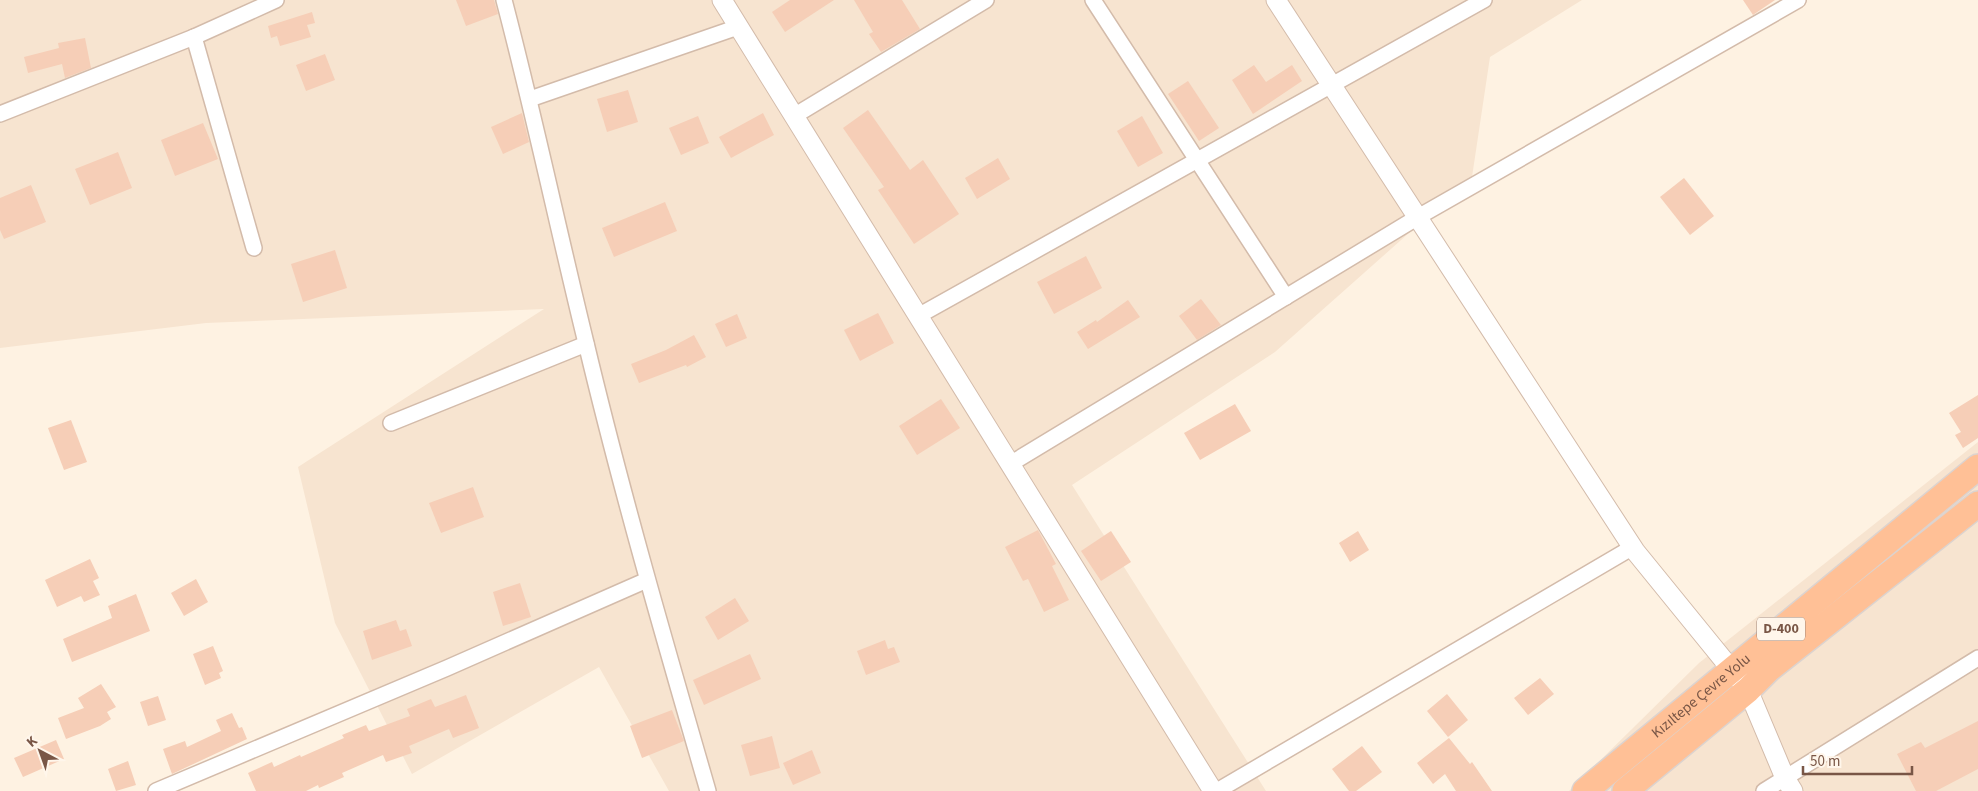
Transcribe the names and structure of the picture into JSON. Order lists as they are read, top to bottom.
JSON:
{
  "streets": {
    "highway": ["D-400", "Kızıltepe Çevre Yolu"]
  },
  "scale_bar": "50 m",
  "north": "top left"
}
